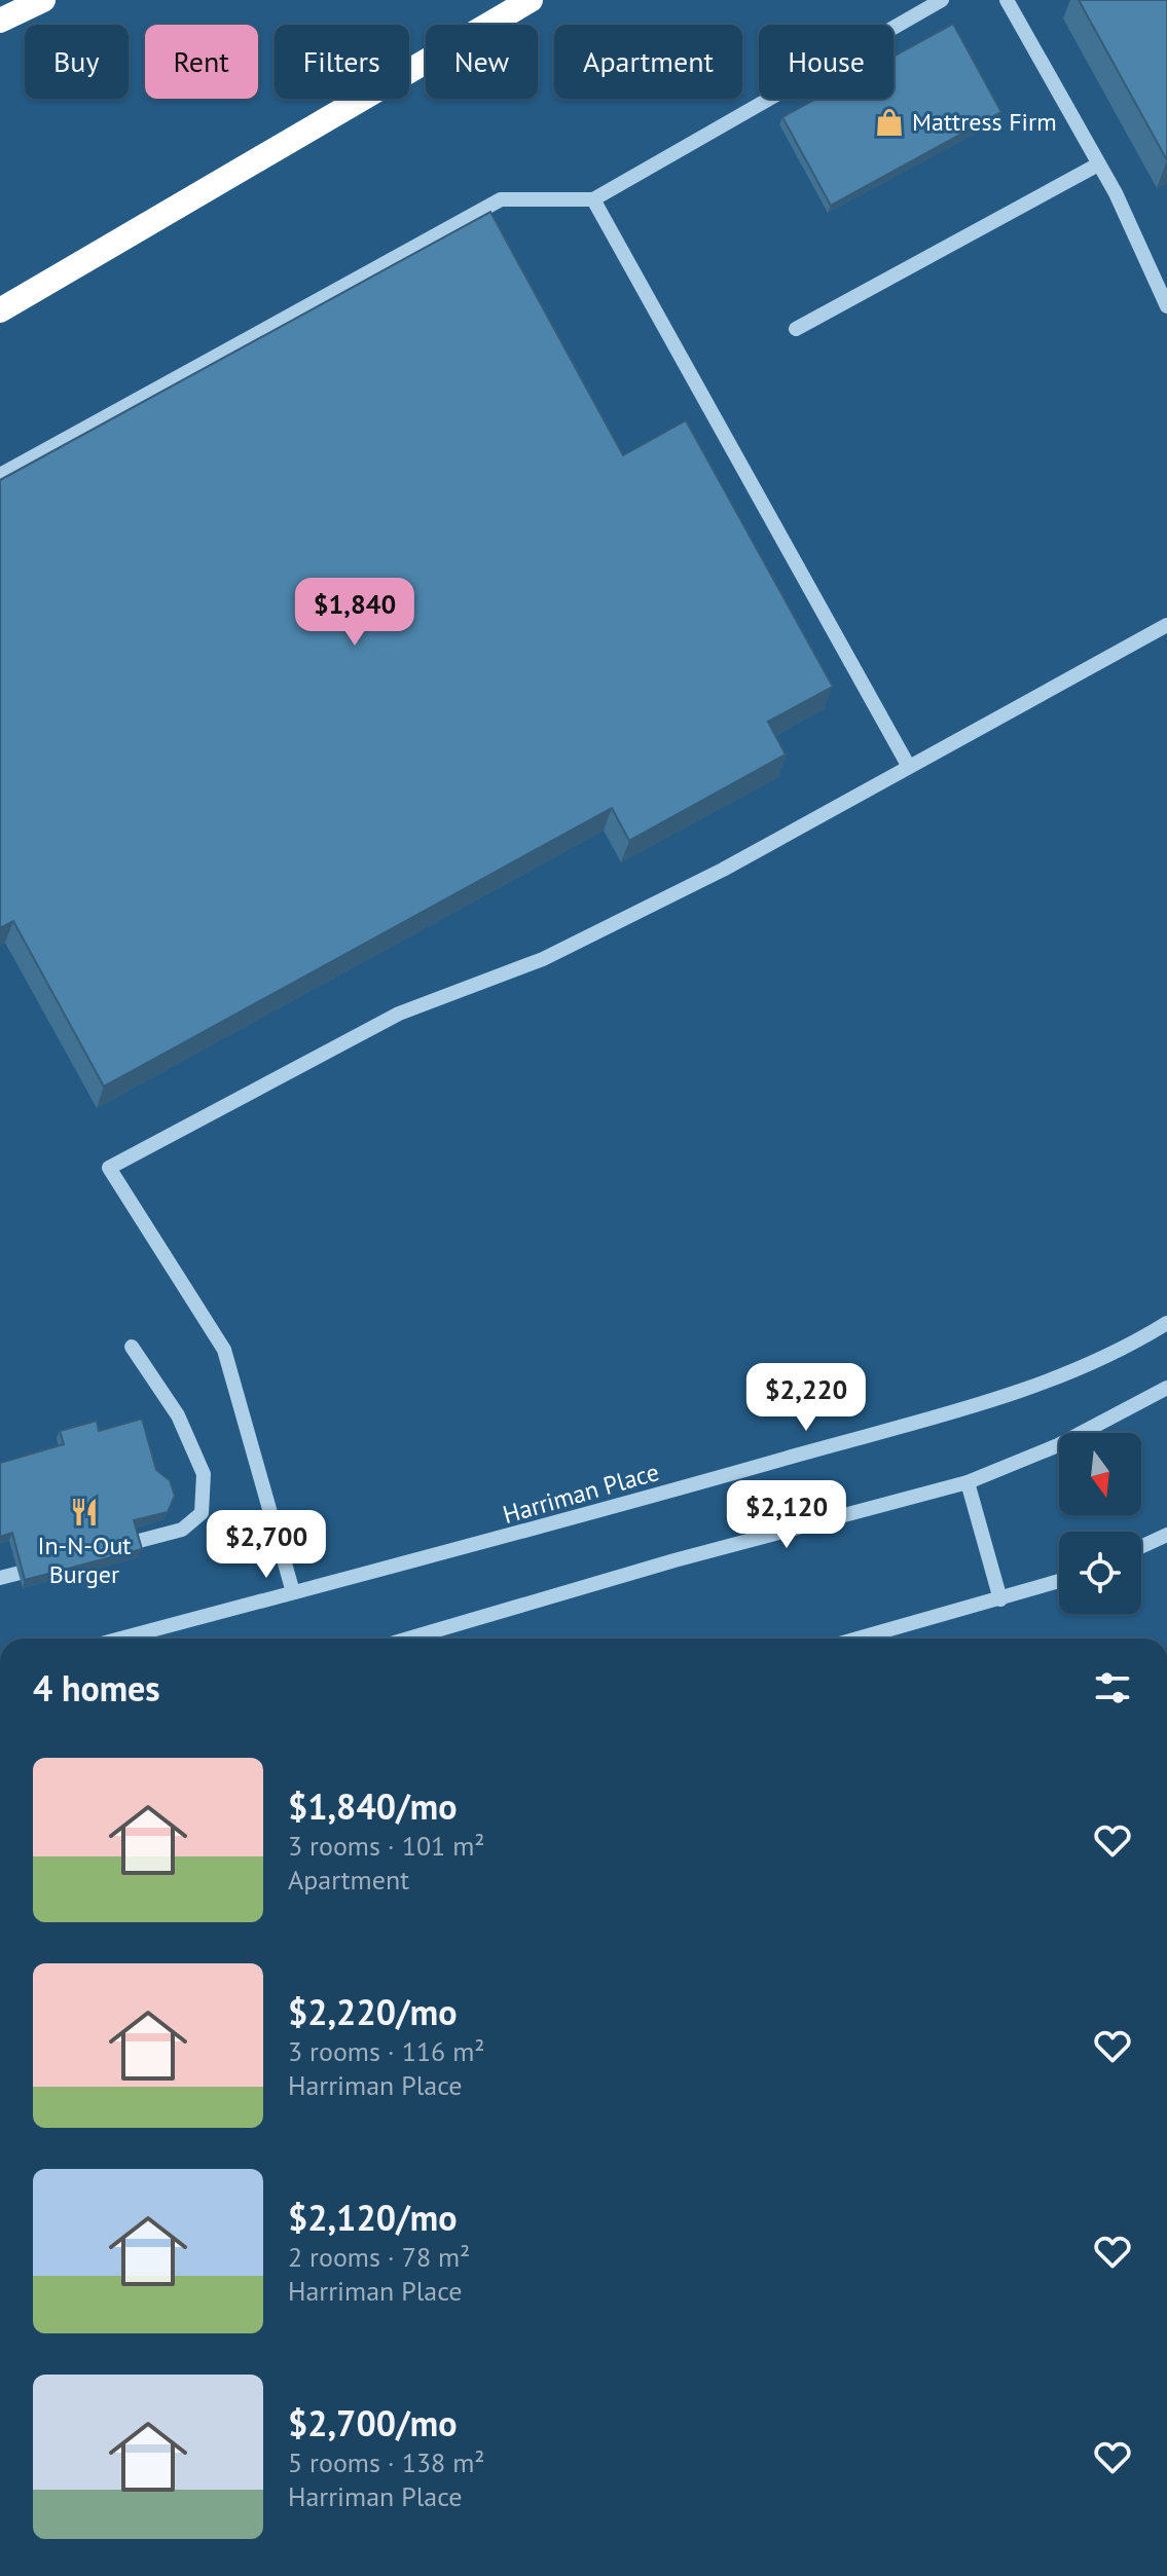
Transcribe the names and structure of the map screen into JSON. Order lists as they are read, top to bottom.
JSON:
{
  "streets": {
    "street": ["Harriman Place"]
  },
  "places": {
    "shop": ["Mattress Firm"],
    "restaurant": ["In-N-Out Burger"]
  },
  "north": "bottom",
  "page": {
    "chip": [
      "Buy",
      "Rent",
      "Filters",
      "New",
      "Apartment",
      "House"
    ],
    "price": [
      "$1,840",
      "$2,220",
      "$2,120",
      "$2,700"
    ],
    "heading": "4 homes",
    "list": [
      {
        "name": "$1,840/mo",
        "note": "3 rooms · 101 m² · Apartment"
      },
      {
        "name": "$2,220/mo",
        "note": "3 rooms · 116 m² · Harriman Place"
      },
      {
        "name": "$2,120/mo",
        "note": "2 rooms · 78 m² · Harriman Place"
      },
      {
        "name": "$2,700/mo",
        "note": "5 rooms · 138 m² · Harriman Place"
      }
    ]
  }
}
